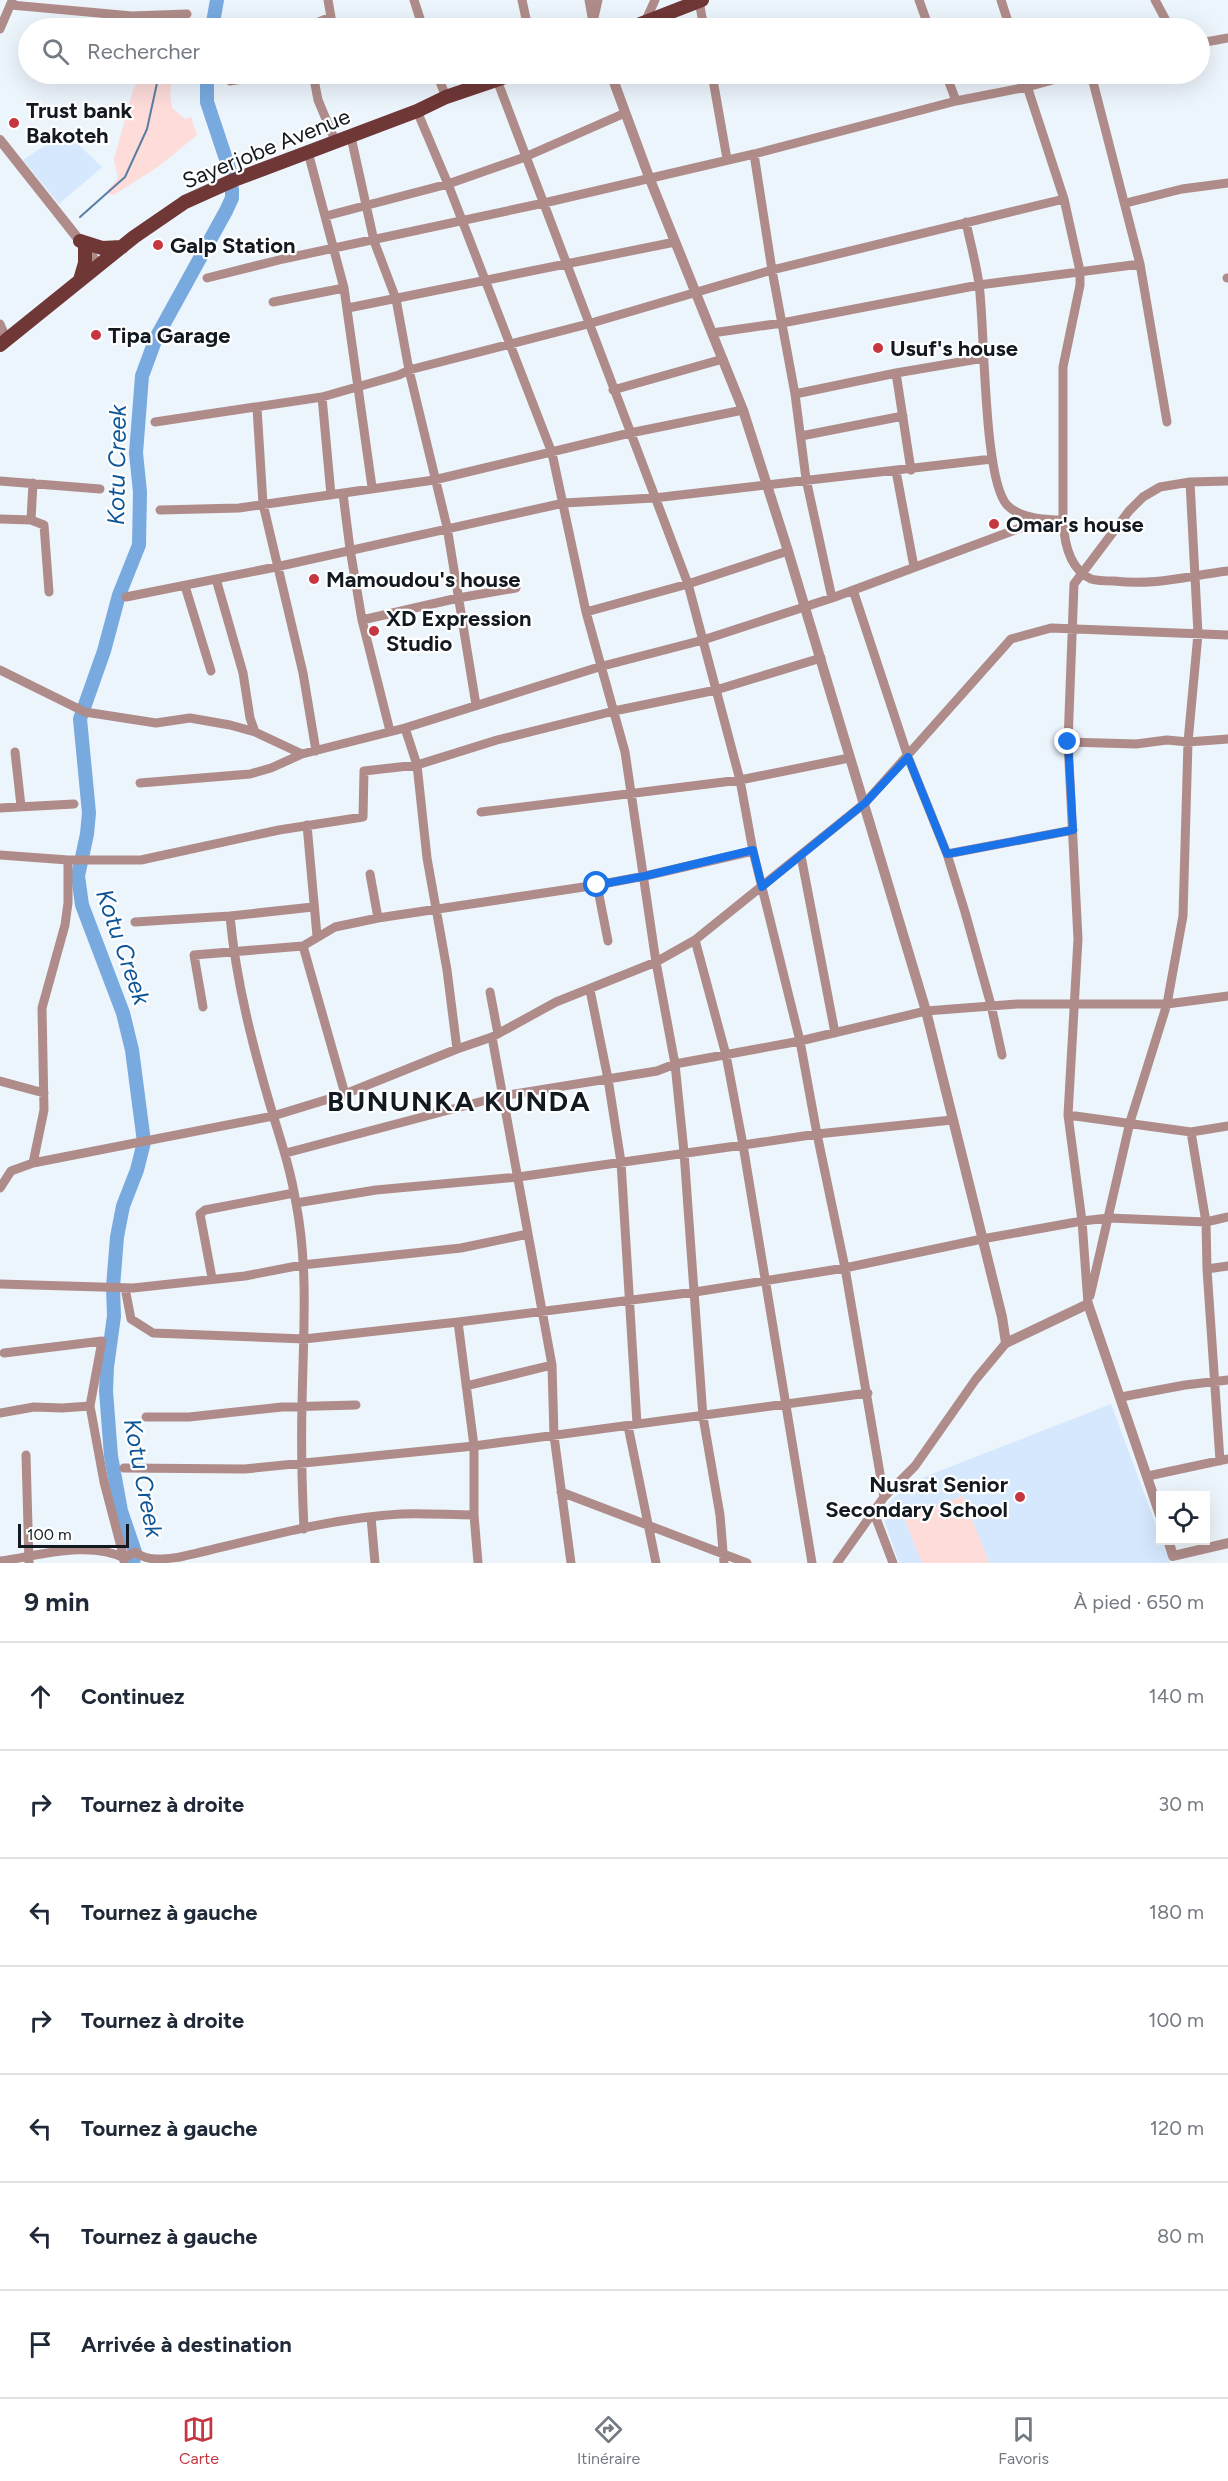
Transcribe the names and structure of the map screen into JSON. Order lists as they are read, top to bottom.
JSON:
{
  "streets": {
    "main road": ["Sayerjobe Avenue"]
  },
  "districts": ["BUNUNKA KUNDA"],
  "water": ["Kotu Creek"],
  "places": [
    "Trust bank Bakoteh",
    "Galp Station",
    "Tipa Garage",
    "Usuf's house",
    "Omar's house",
    "Mamoudou's house",
    "XD Expression Studio",
    "Nusrat Senior Secondary School"
  ],
  "scale_bar": "100 m",
  "page": {
    "search": "Rechercher",
    "scale": "100 m",
    "heading": ["9 min", "À pied · 650 m"],
    "list": [
      ["Continuez", "140 m"],
      ["Tournez à droite", "30 m"],
      ["Tournez à gauche", "180 m"],
      ["Tournez à droite", "100 m"],
      ["Tournez à gauche", "120 m"],
      ["Tournez à gauche", "80 m"],
      "Arrivée à destination"
    ],
    "nav": ["Carte", "Itinéraire", "Favoris"]
  }
}
